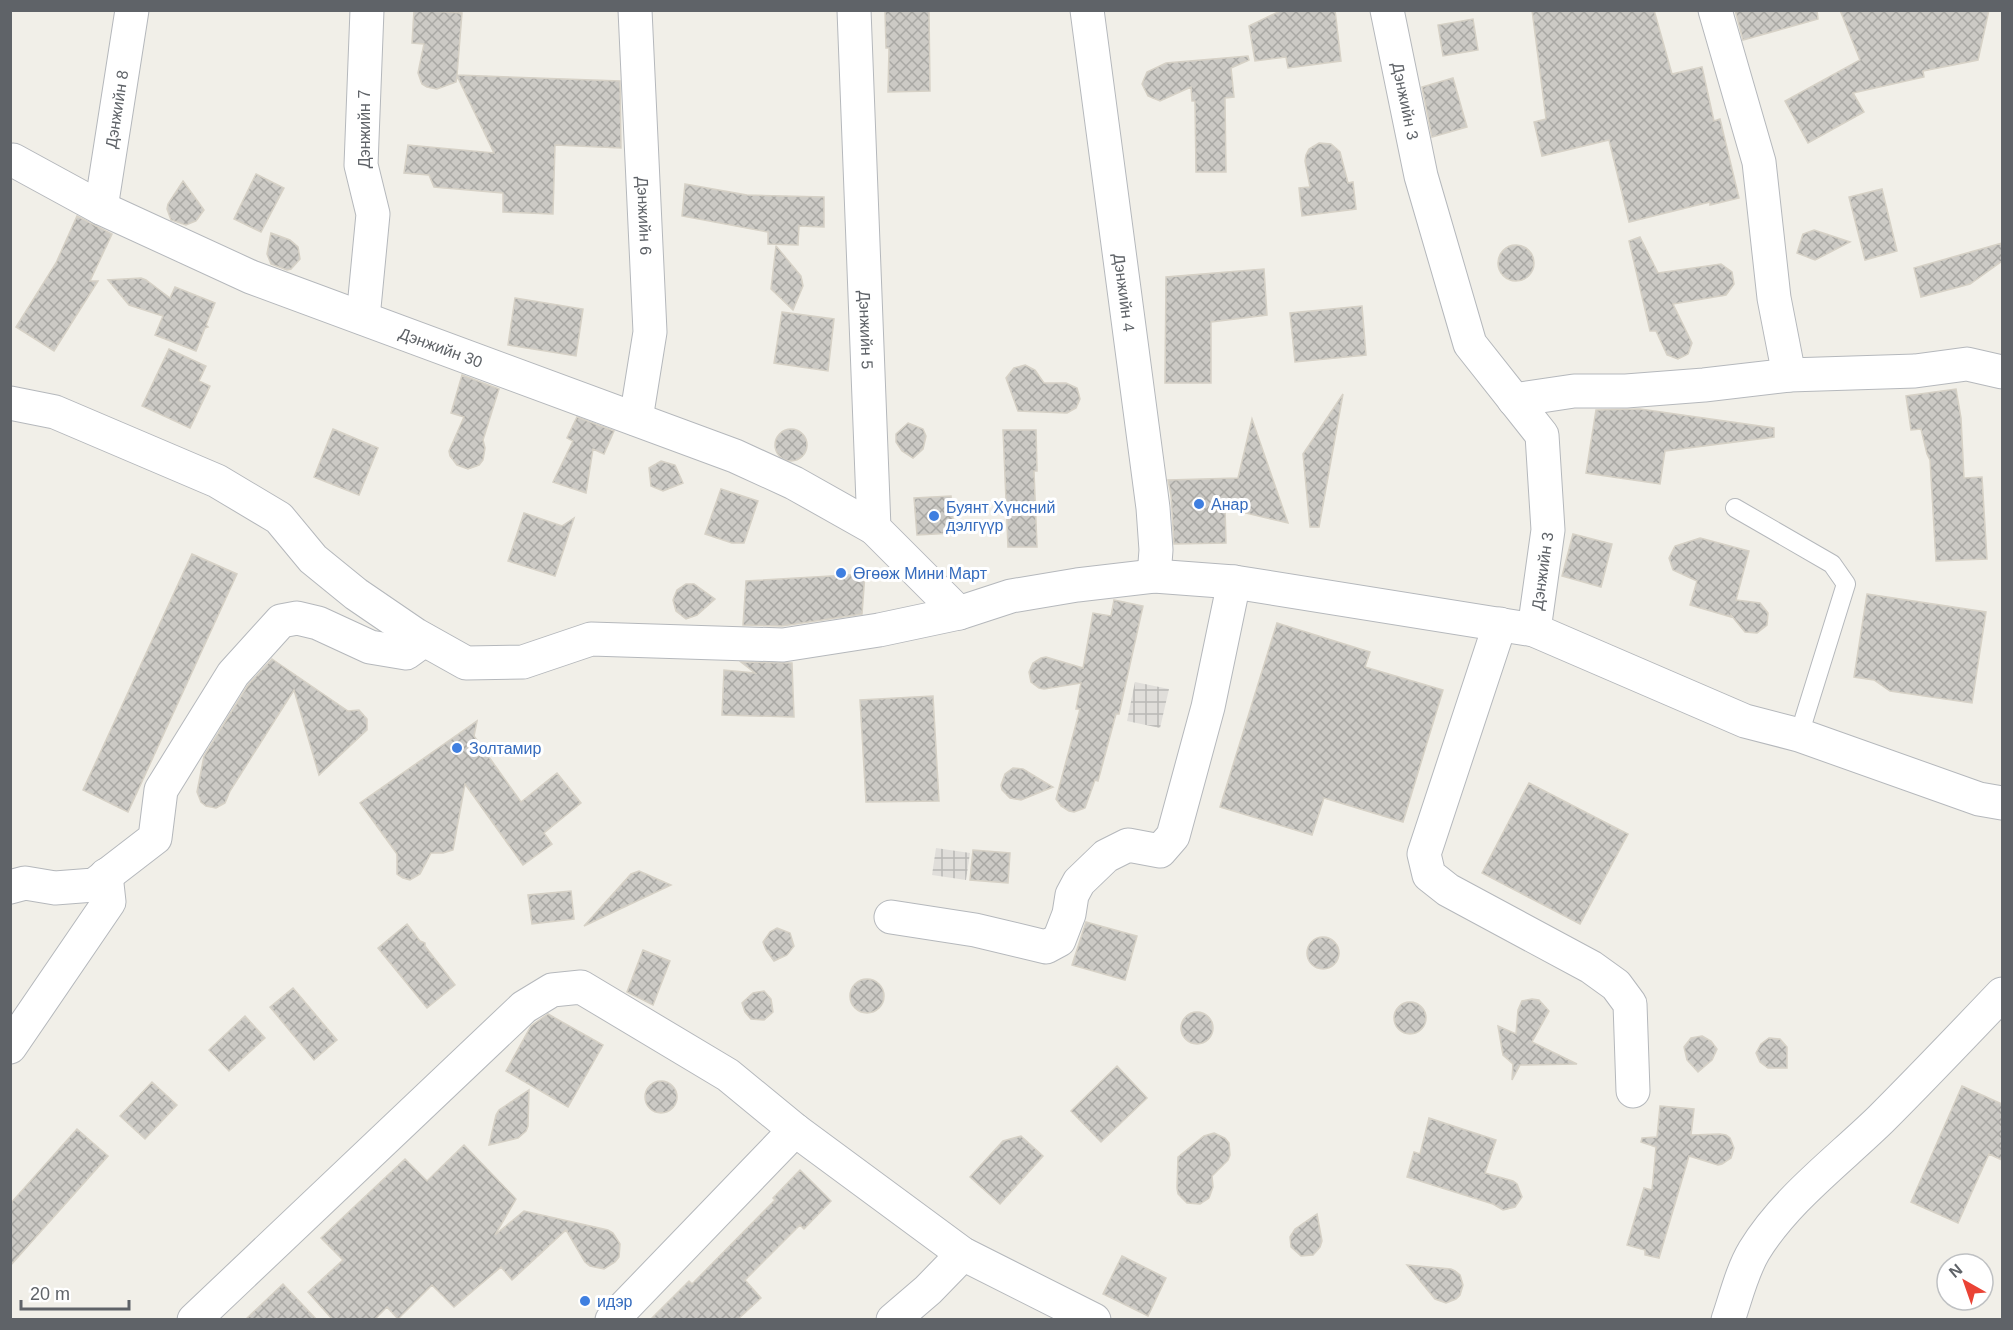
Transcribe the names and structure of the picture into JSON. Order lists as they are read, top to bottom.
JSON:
{
  "streets": {
    "street": [
      "Дэнжийн 3",
      "Дэнжийн 8",
      "Дэнжийн 7",
      "Дэнжийн 6",
      "Дэнжийн 4",
      "Дэнжийн 5",
      "Дэнжийн 30"
    ]
  },
  "crossings": [
    ["Дэнжийн 8", "Дэнжийн 30"],
    ["Дэнжийн 7", "Дэнжийн 30"],
    ["Дэнжийн 6", "Дэнжийн 30"],
    ["Дэнжийн 5", "Дэнжийн 30"]
  ],
  "places": [
    "Анар",
    "Буянт Хүнсний дэлгүүр",
    "Өгөөж Мини Март",
    "Золтамир",
    "идэр"
  ],
  "scale_bar": "20 m",
  "north": "top left"
}
